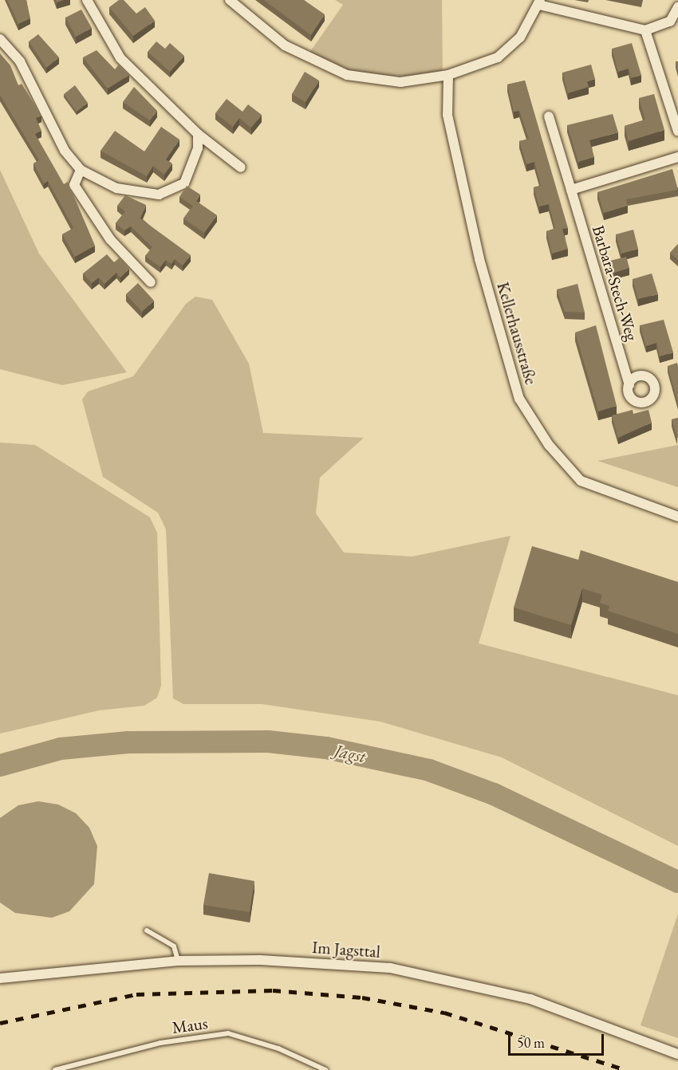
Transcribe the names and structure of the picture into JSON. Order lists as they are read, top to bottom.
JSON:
{
  "streets": {
    "street": ["Barbara-Stech-Weg", "Kellerhausstraße", "Im Jagsttal"],
    "lane": ["Maus"]
  },
  "water": ["Jagst"],
  "scale_bar": "50 m"
}
